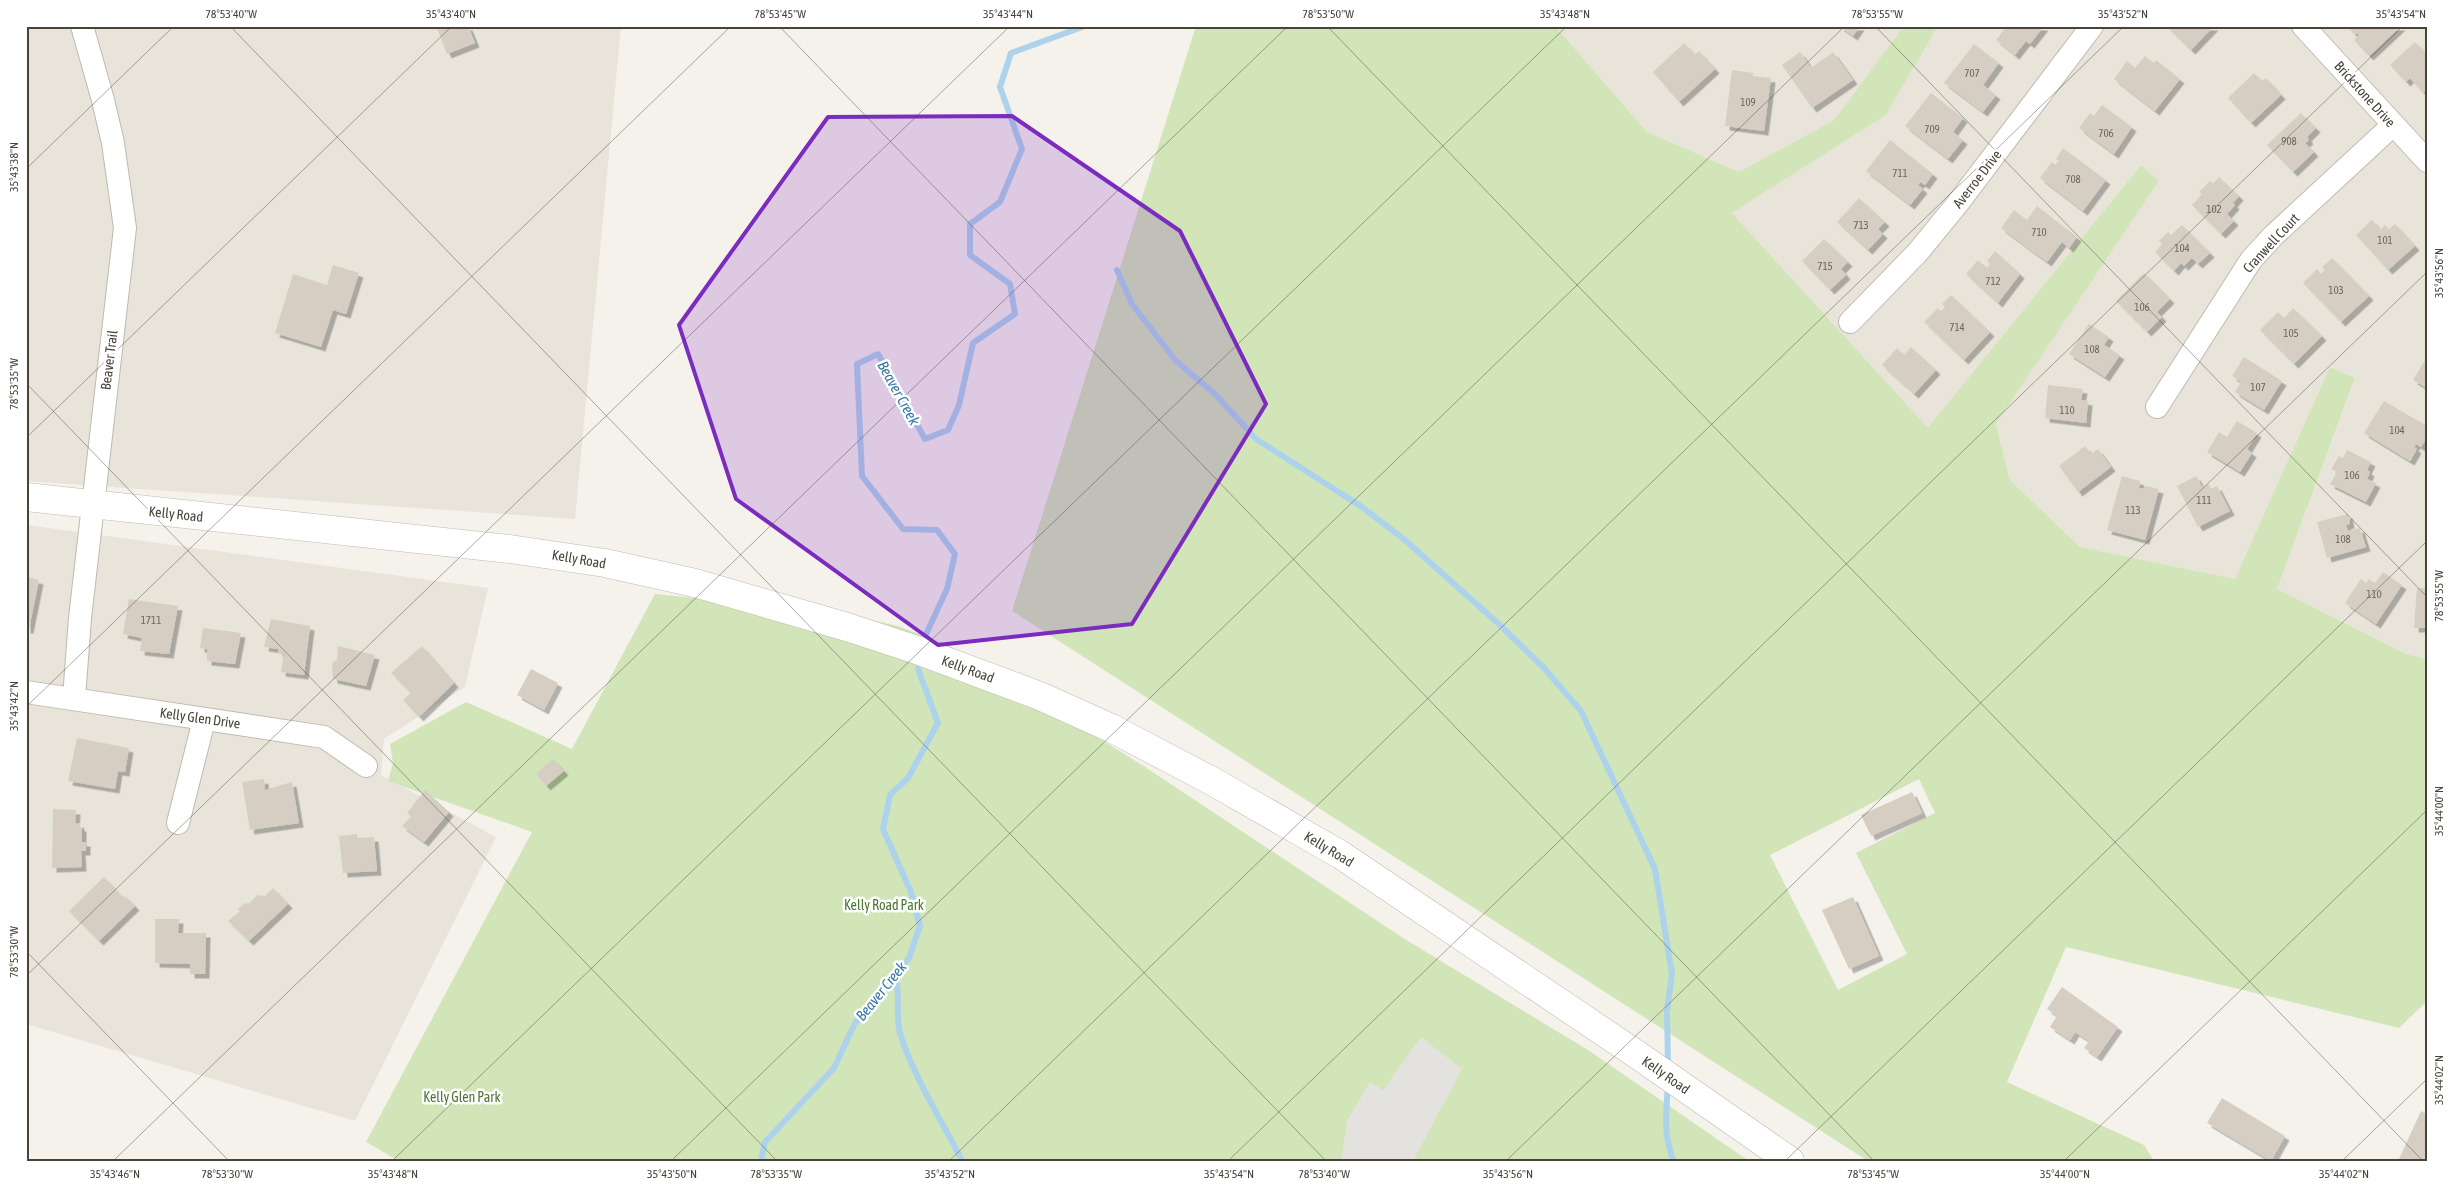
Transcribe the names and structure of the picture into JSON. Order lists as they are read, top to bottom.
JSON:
{
  "streets": {
    "street": [
      "Brickstone Drive",
      "Averroe Drive",
      "Cranwell Court",
      "Beaver Trail",
      "Kelly Road",
      "Kelly Glen Drive"
    ]
  },
  "crossings": [
    ["Brickstone Drive", "Cranwell Court"],
    ["Beaver Trail", "Kelly Road"],
    ["Beaver Trail", "Kelly Glen Drive"]
  ],
  "water": ["Beaver Creek"],
  "parks": ["Kelly Road Park", "Kelly Glen Park"],
  "house_numbers": [
    "707",
    "109",
    "709",
    "706",
    "908",
    "711",
    "708",
    "102",
    "713",
    "710",
    "101",
    "104",
    "715",
    "712",
    "103",
    "106",
    "714",
    "105",
    "108",
    "107",
    "110",
    "104",
    "106",
    "111",
    "113",
    "108",
    "110",
    "1711"
  ],
  "coordinates": [
    "78°53'40\"W",
    "35°43'40\"N",
    "78°53'45\"W",
    "35°43'44\"N",
    "78°53'50\"W",
    "35°43'48\"N",
    "78°53'55\"W",
    "35°43'52\"N",
    "35°43'54\"N",
    "35°43'38\"N",
    "35°43'56\"N",
    "78°53'35\"W",
    "35°43'42\"N",
    "35°44'00\"N",
    "78°53'30\"W",
    "35°44'02\"N",
    "35°43'46\"N",
    "35°43'50\"N"
  ]
}
